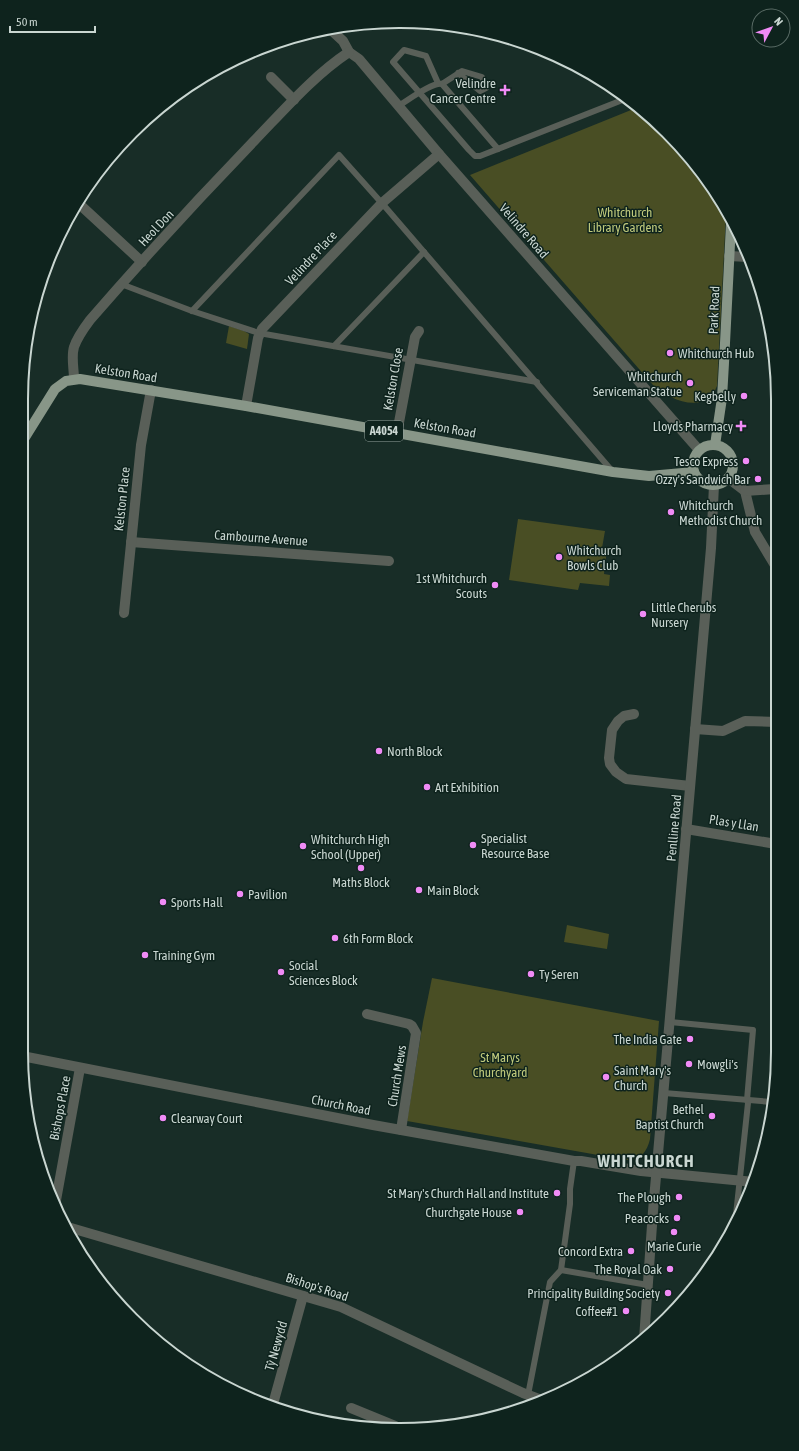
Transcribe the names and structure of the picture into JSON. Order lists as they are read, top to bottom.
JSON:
{
  "streets": {
    "main road": ["Park Road", "Kelston Road", "A4054"],
    "street": [
      "Heol Don",
      "Velindre Road",
      "Velindre Place",
      "Kelston Close",
      "Kelston Place",
      "Cambourne Avenue",
      "Plas y Llan",
      "Penlline Road",
      "Church Mews",
      "Church Road",
      "Bishops Place",
      "Bishop's Road",
      "Tŷ Newydd"
    ]
  },
  "crossings": [
    ["Heol Don", "Velindre Road"],
    ["Heol Don", "Kelston Road"],
    ["Velindre Road", "Velindre Place"],
    ["Velindre Road", "Park Road"],
    ["Velindre Road", "Kelston Road"],
    ["Velindre Road", "Penlline Road"],
    ["Park Road", "Kelston Road"],
    ["Park Road", "Penlline Road"],
    ["Kelston Road", "Kelston Close"],
    ["Kelston Road", "Kelston Place"],
    ["Kelston Road", "Penlline Road"],
    ["Kelston Place", "Cambourne Avenue"],
    ["Plas y Llan", "Penlline Road"],
    ["Penlline Road", "Church Road"],
    ["Church Mews", "Church Road"],
    ["Church Road", "Bishops Place"],
    ["Bishop's Road", "Tŷ Newydd"]
  ],
  "districts": ["WHITCHURCH"],
  "parks": ["Whitchurch Library Gardens", "St Marys Churchyard"],
  "places": {
    "health": ["Velindre Cancer Centre", "Lloyds Pharmacy"],
    "other": [
      "Whitchurch Hub",
      "Whitchurch Serviceman Statue",
      "Kegbelly",
      "Tesco Express",
      "Ozzy's Sandwich Bar",
      "Whitchurch Methodist Church",
      "Whitchurch Bowls Club",
      "1st Whitchurch Scouts",
      "Little Cherubs Nursery",
      "North Block",
      "Art Exhibition",
      "Specialist Resource Base",
      "Whitchurch High School (Upper)",
      "Maths Block",
      "Main Block",
      "Pavilion",
      "Sports Hall",
      "6th Form Block",
      "Training Gym",
      "Social Sciences Block",
      "Ty Seren",
      "The India Gate",
      "Mowgli's",
      "Saint Mary's Church",
      "Bethel Baptist Church",
      "Clearway Court",
      "St Mary's Church Hall and Institute",
      "The Plough",
      "Churchgate House",
      "Peacocks",
      "Marie Curie",
      "Concord Extra",
      "The Royal Oak",
      "Principality Building Society",
      "Coffee#1"
    ]
  },
  "scale_bar": "50 m",
  "north": "top right"
}
